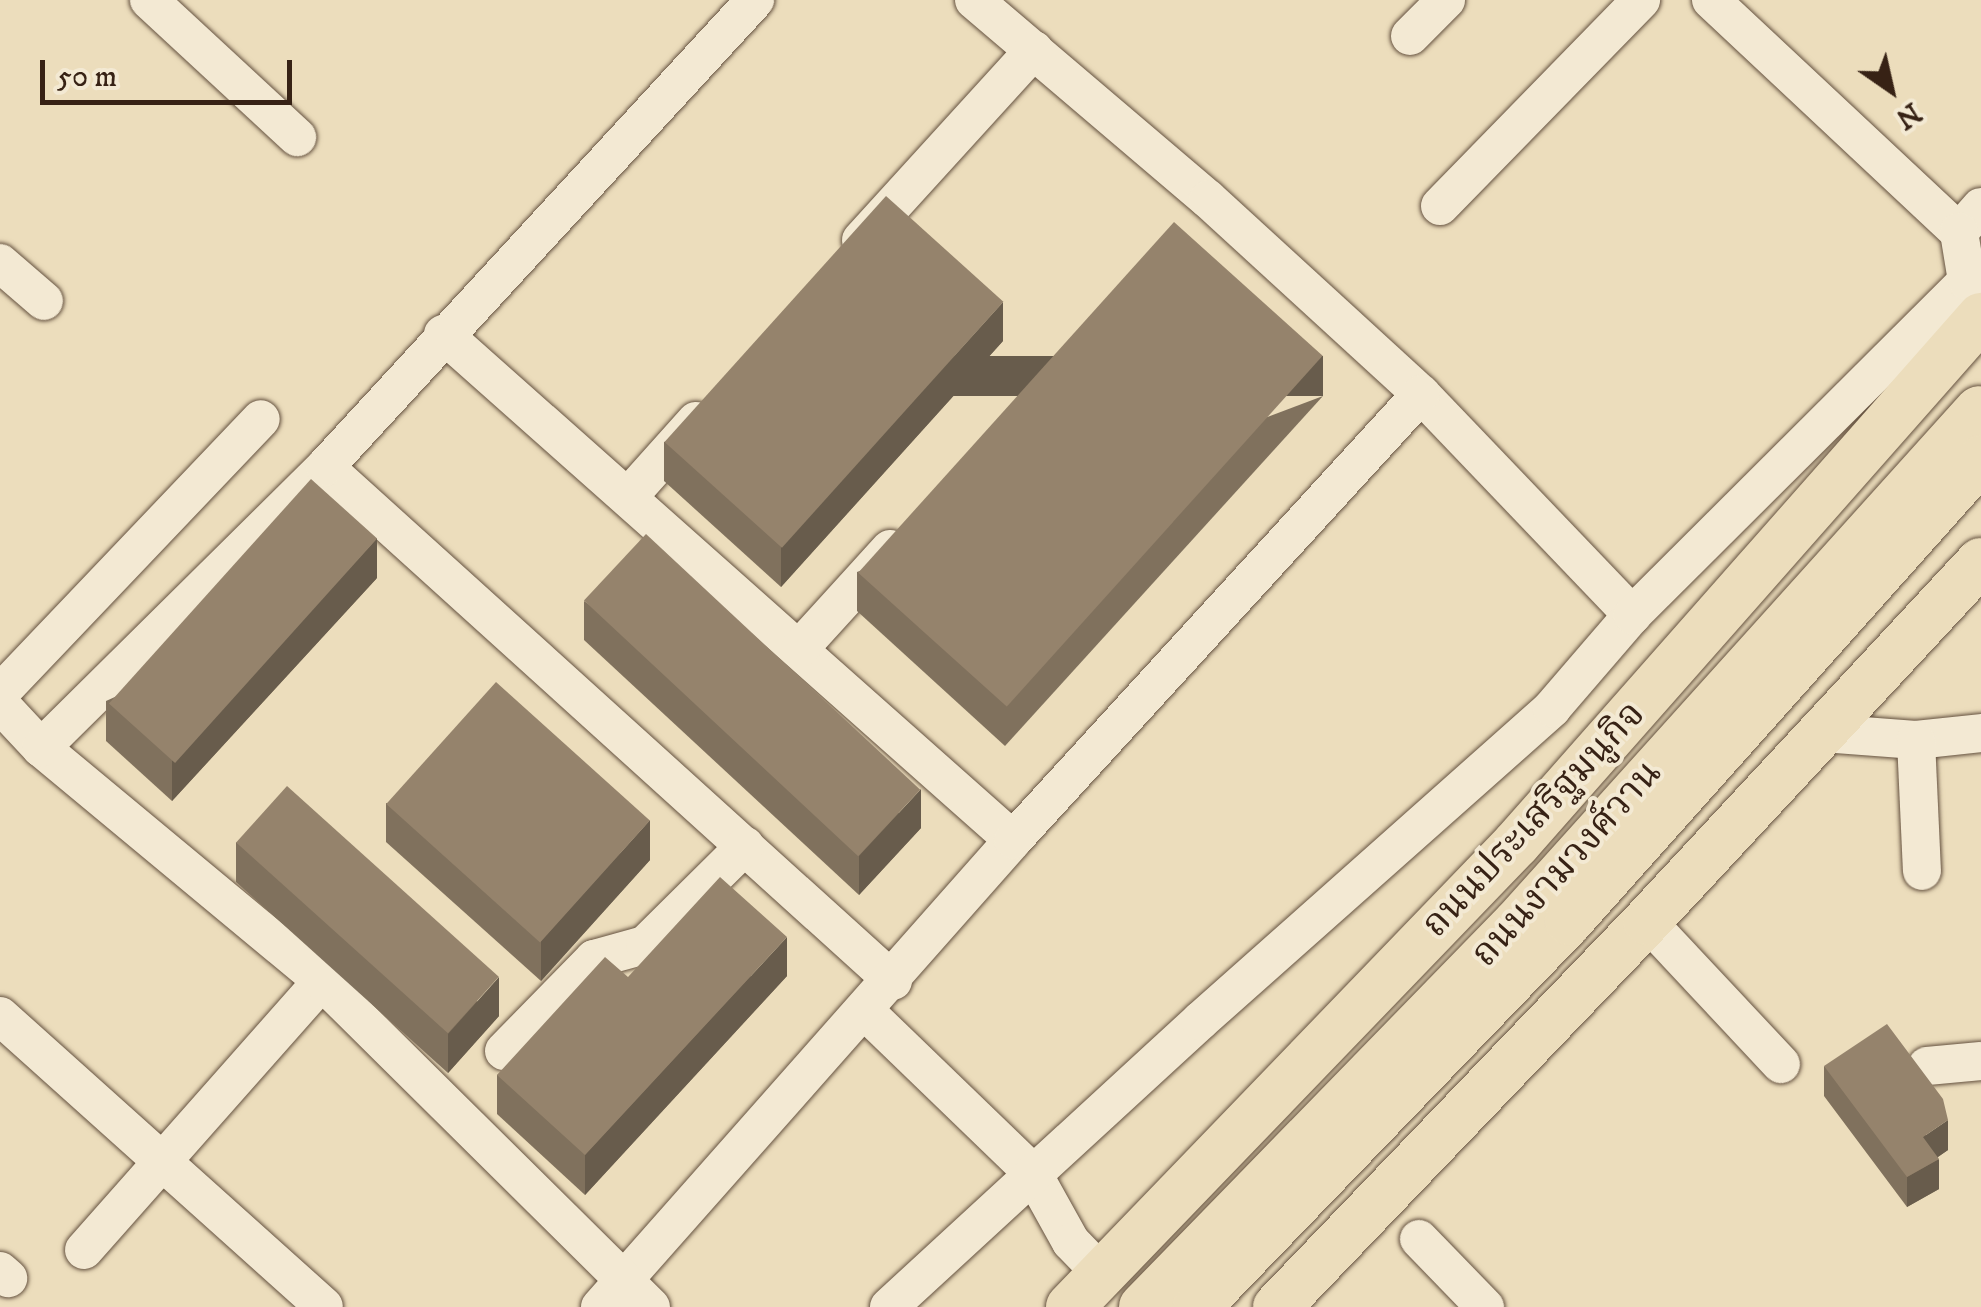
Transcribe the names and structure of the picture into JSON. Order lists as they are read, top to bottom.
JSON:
{
  "streets": {
    "main road": ["ถนนประเสริฐมนูกิจ", "ถนนงามวงศ์วาน"]
  },
  "crossings": [
    ["ถนนประเสริฐมนูกิจ", "ถนนงามวงศ์วาน"]
  ],
  "scale_bar": "50 m",
  "north": "bottom right"
}
